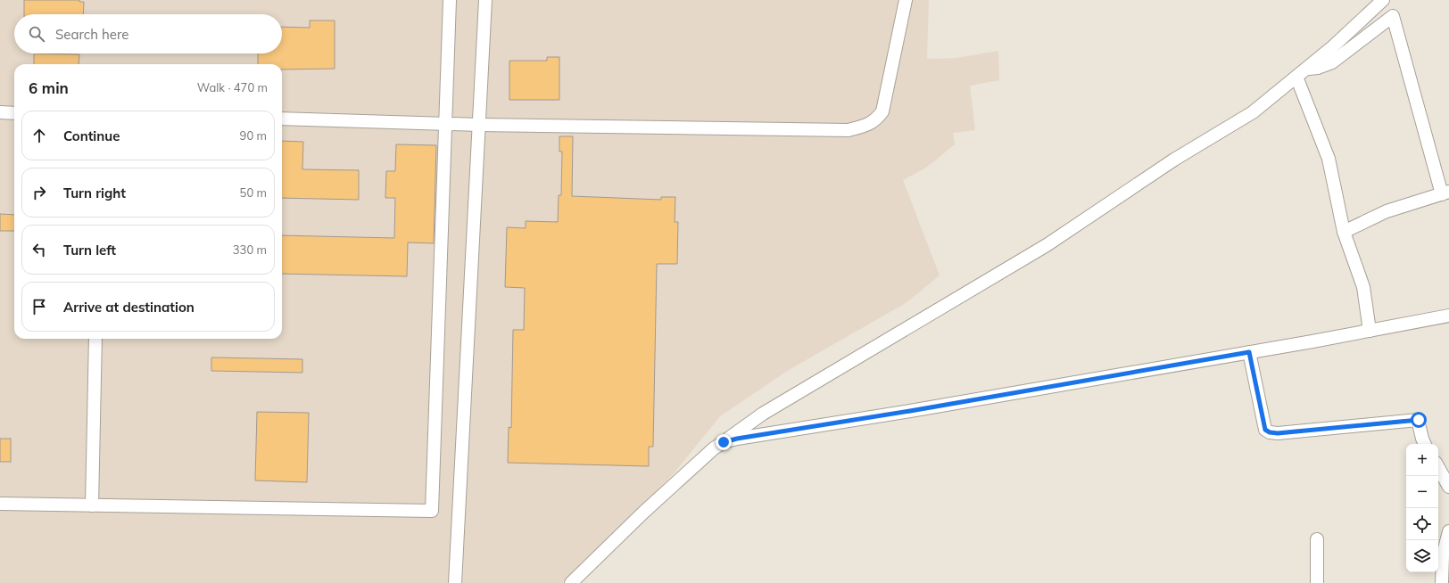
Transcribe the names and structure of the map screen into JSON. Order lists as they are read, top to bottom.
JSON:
{
  "page": {
    "search": "Search here",
    "heading": ["6 min", "Walk · 470 m"],
    "list": [
      ["Continue", "90 m"],
      ["Turn right", "50 m"],
      ["Turn left", "330 m"],
      "Arrive at destination"
    ],
    "map_buttons": ["+", "−"]
  }
}
